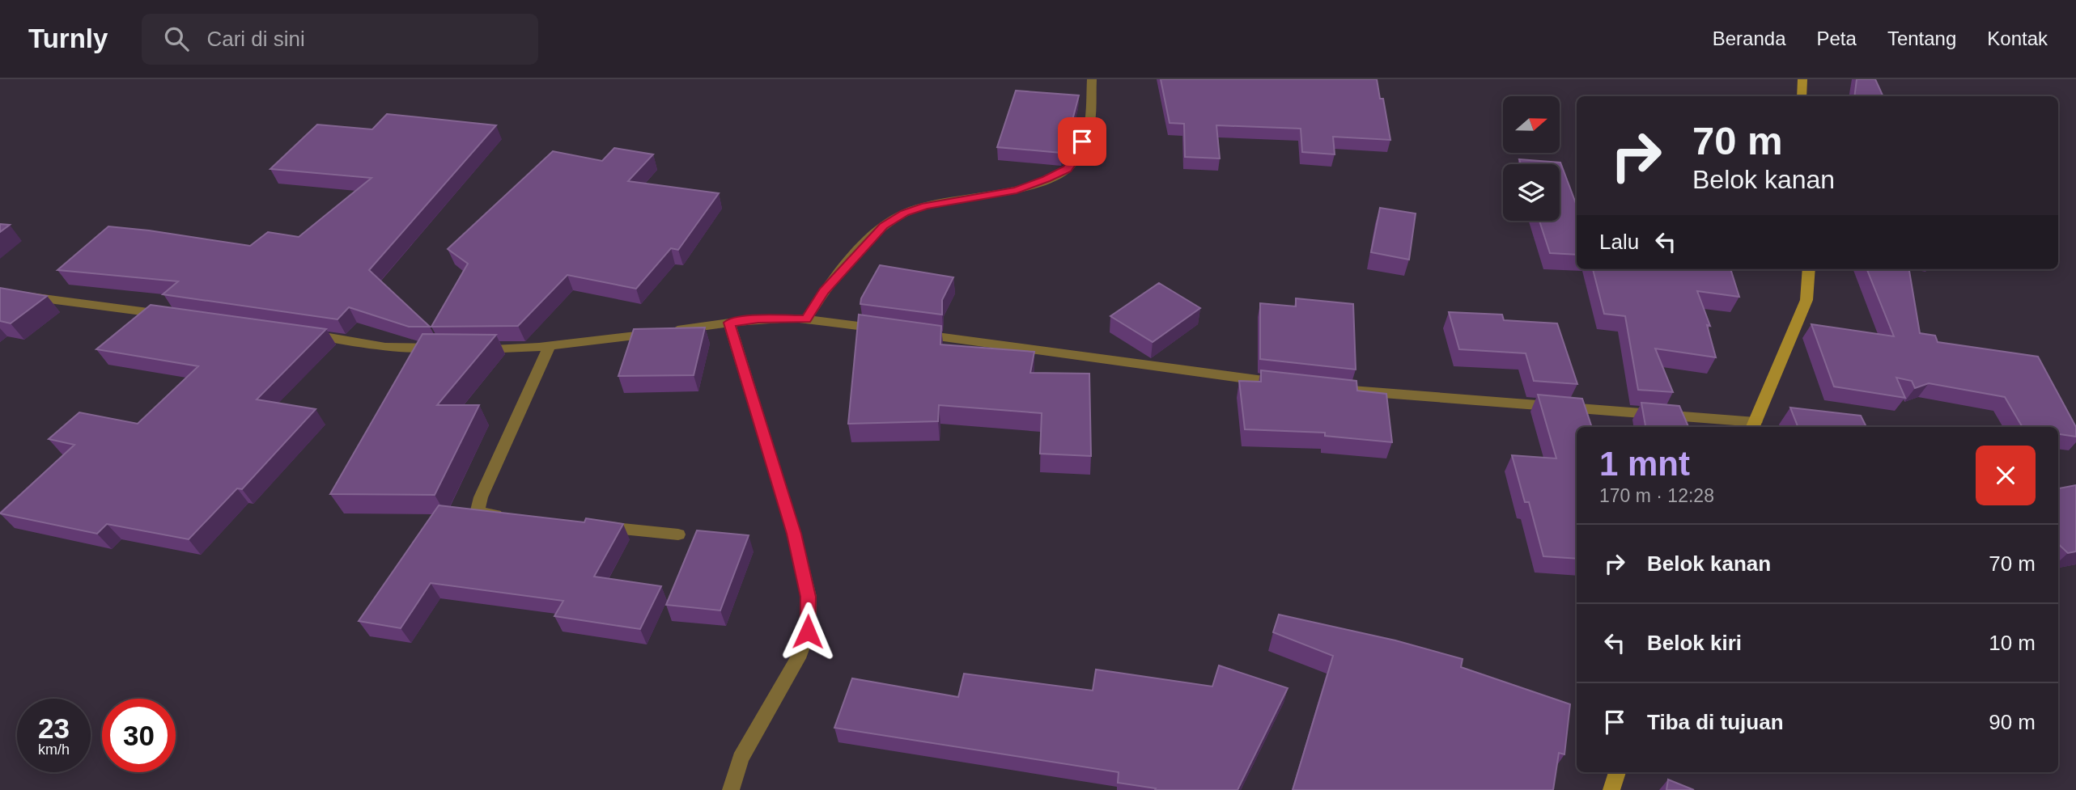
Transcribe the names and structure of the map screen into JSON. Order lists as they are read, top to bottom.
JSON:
{
  "north": "right",
  "page": {
    "header": "Turnly",
    "search": "Cari di sini",
    "nav": [
      "Beranda",
      "Peta",
      "Tentang",
      "Kontak"
    ],
    "turn": ["70 m", "Belok kanan"],
    "then": "Lalu",
    "heading": ["1 mnt", "170 m · 12:28"],
    "list": [
      {
        "name": "Belok kanan",
        "value": "70 m"
      },
      {
        "name": "Belok kiri",
        "value": "10 m"
      },
      {
        "name": "Tiba di tujuan",
        "value": "90 m"
      }
    ],
    "speed": "23 km/h",
    "limit": "30"
  }
}
